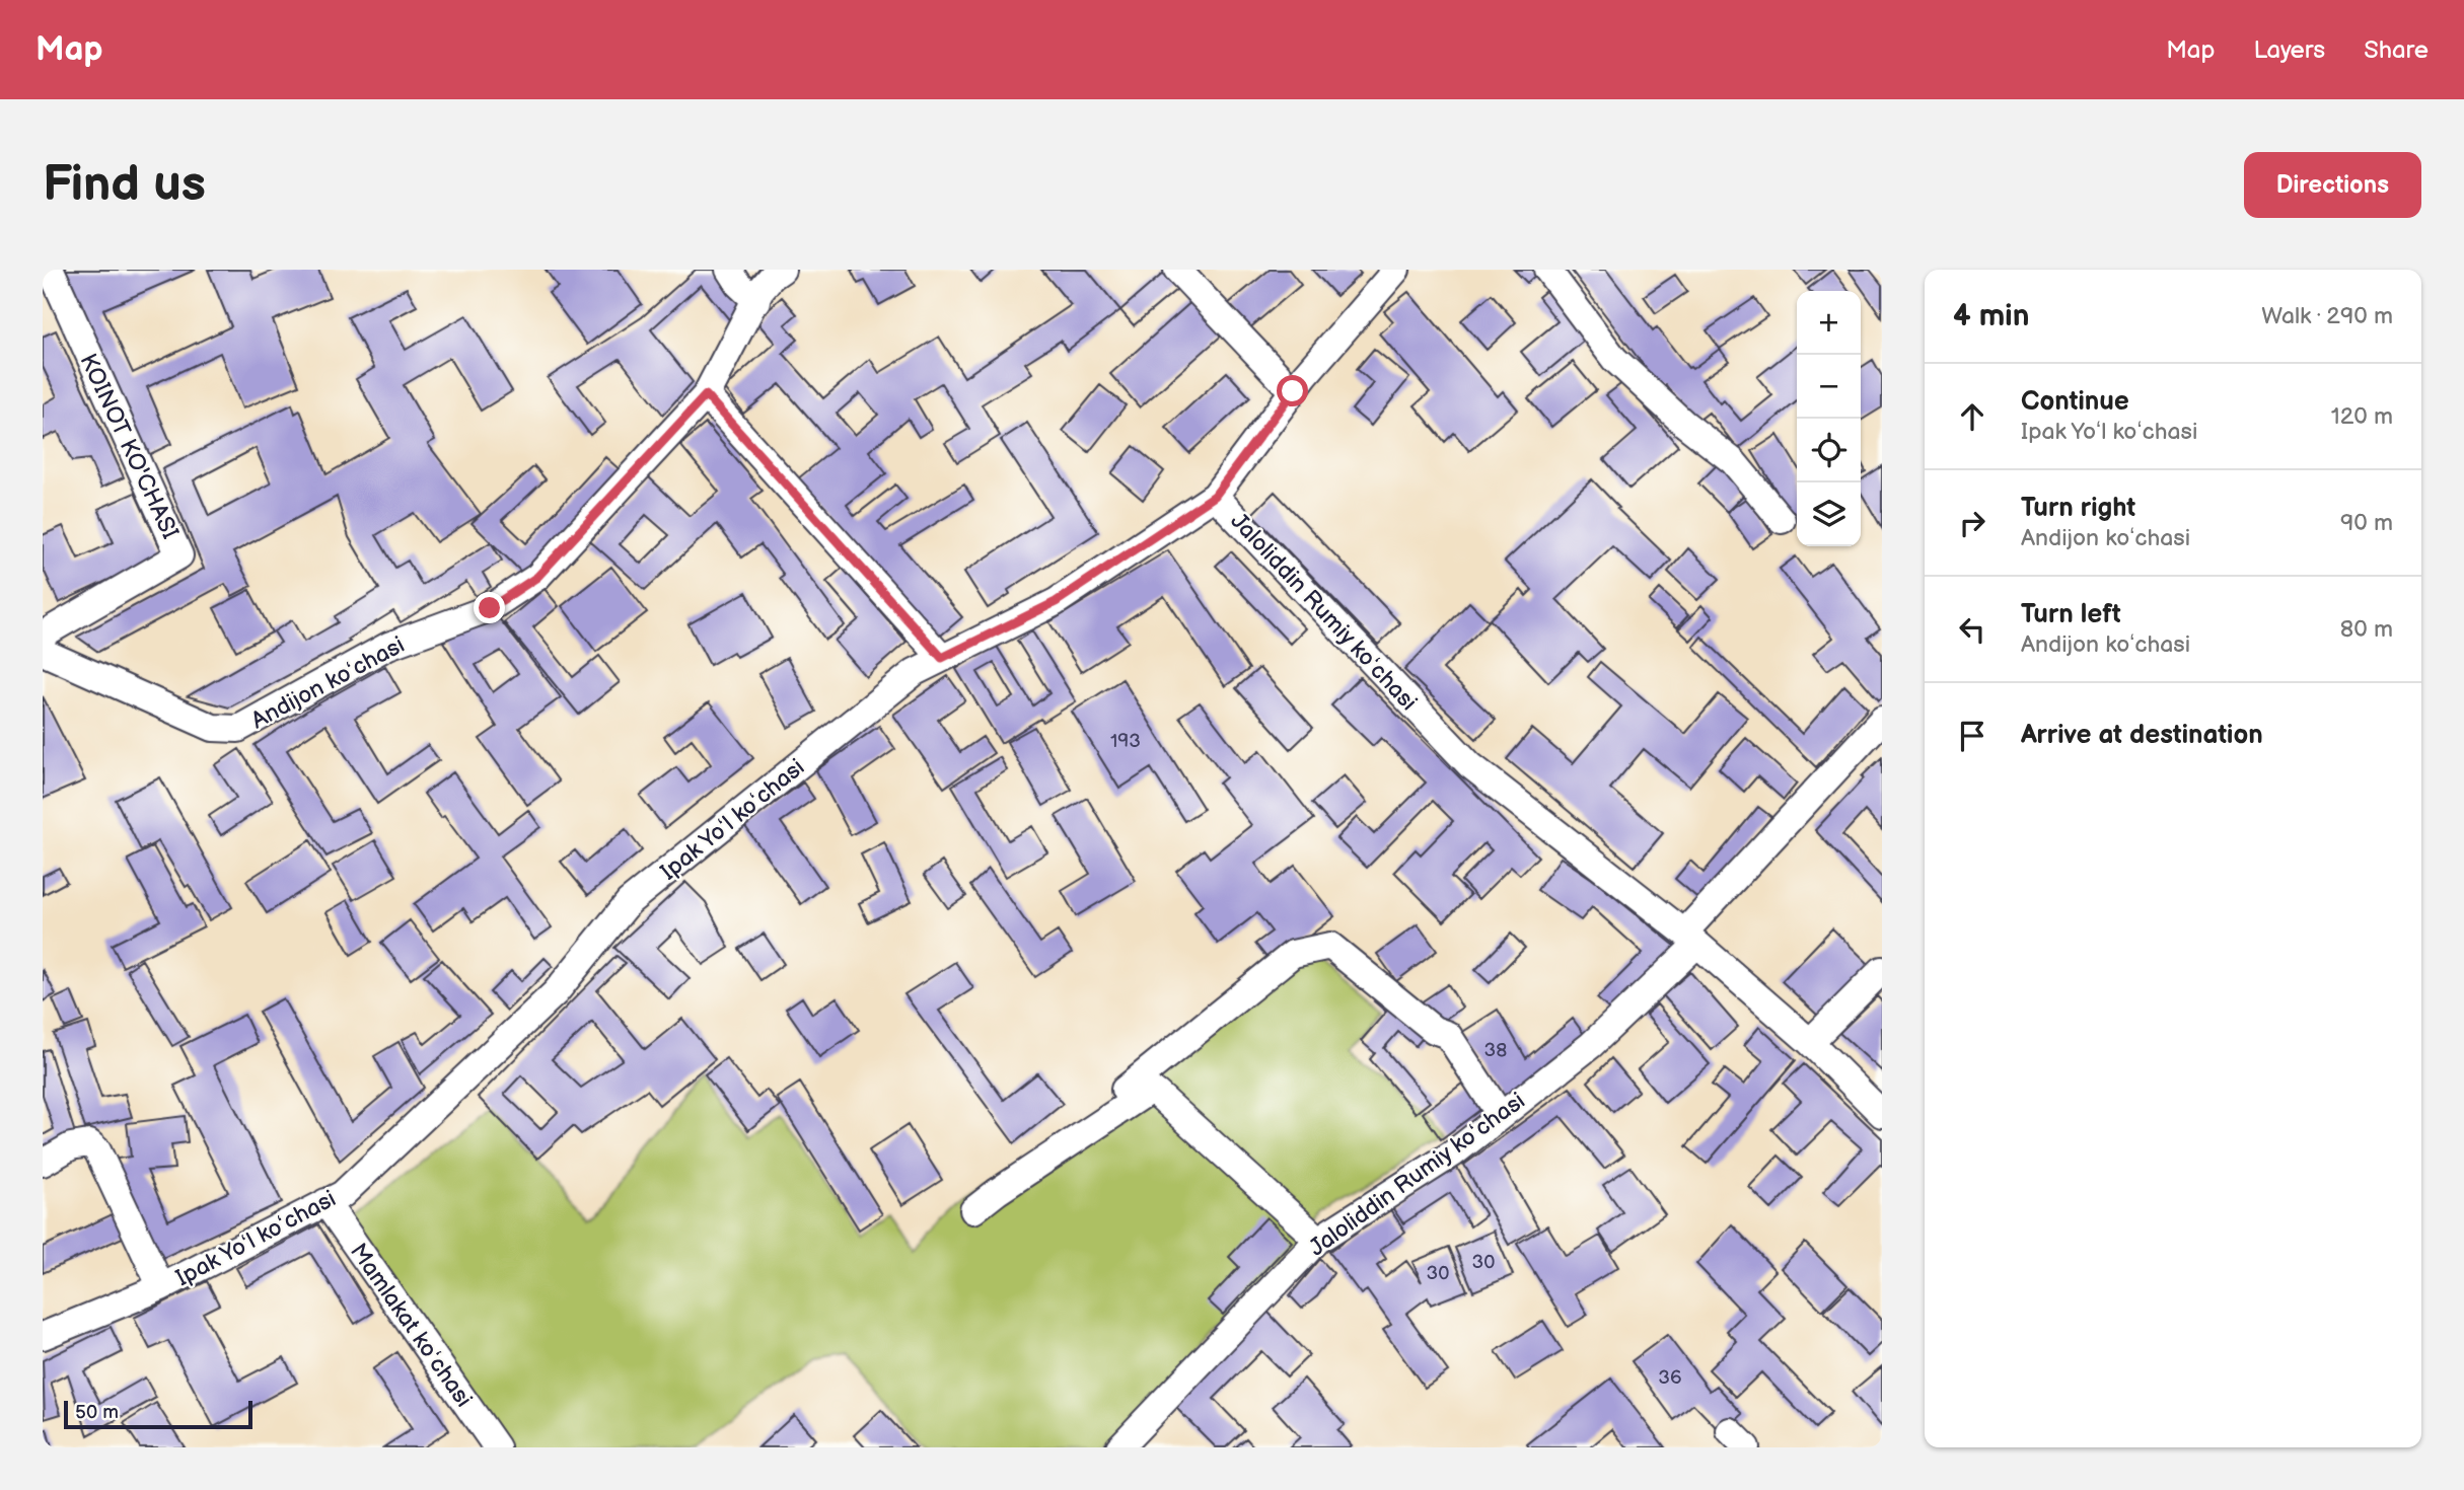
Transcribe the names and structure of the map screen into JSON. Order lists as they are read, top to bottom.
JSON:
{
  "streets": {
    "street": [
      "KOINOT KO'CHASI",
      "Jaloliddin Rumiy koʻchasi",
      "Andijon koʻchasi",
      "Ipak Yoʻl koʻchasi",
      "Mamlakat koʻchasi"
    ]
  },
  "crossings": [
    ["Jaloliddin Rumiy koʻchasi", "Ipak Yoʻl koʻchasi"],
    ["Ipak Yoʻl koʻchasi", "Mamlakat koʻchasi"]
  ],
  "house_numbers": [
    "193",
    "38",
    "30",
    "30",
    "36"
  ],
  "scale_bar": "50 m",
  "page": {
    "header": "Map",
    "nav": ["Map", "Layers", "Share"],
    "buttons": "Directions",
    "title": "Find us",
    "heading": ["4 min", "Walk · 290 m"],
    "map_buttons": ["+", "−"],
    "list": [
      ["Continue", "Ipak Yoʻl koʻchasi", "120 m"],
      ["Turn right", "Andijon koʻchasi", "90 m"],
      ["Turn left", "Andijon koʻchasi", "80 m"],
      "Arrive at destination"
    ],
    "scale": "50 m"
  }
}
